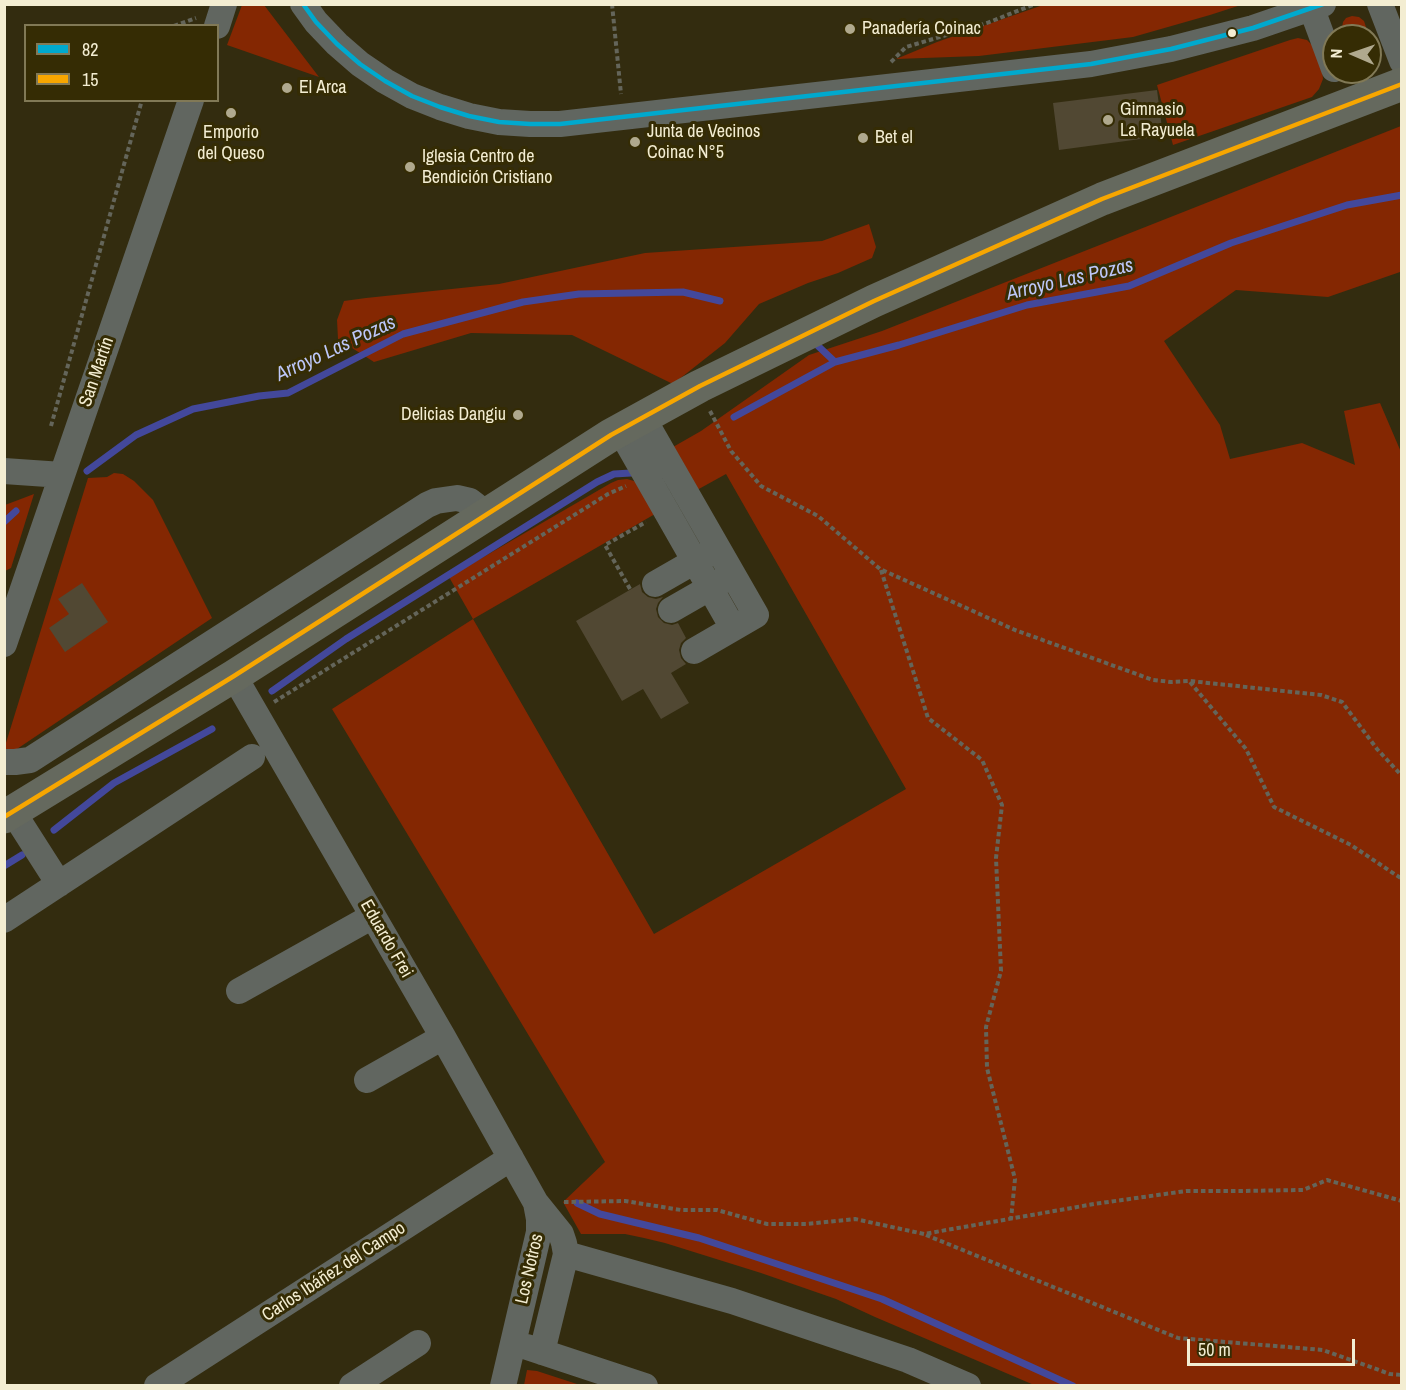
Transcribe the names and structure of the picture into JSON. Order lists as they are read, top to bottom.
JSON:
{
  "streets": {
    "street": [
      "San Martín",
      "Eduardo Frei",
      "Los Notros",
      "Carlos Ibáñez del Campo"
    ]
  },
  "crossings": [
    ["Eduardo Frei", "Los Notros"],
    ["Eduardo Frei", "Carlos Ibáñez del Campo"]
  ],
  "water": ["Arroyo Las Pozas"],
  "places": [
    "Panadería Coinac",
    "El Arca",
    "Emporio del Queso",
    "Gimnasio La Rayuela",
    "Bet el",
    "Junta de Vecinos Coinac N°5",
    "Iglesia Centro de Bendición Cristiano",
    "Delicias Dangiu"
  ],
  "lines": ["transit line 82", "transit line 15"],
  "legend": ["82", "15"],
  "scale_bar": "50 m",
  "north": "left"
}
